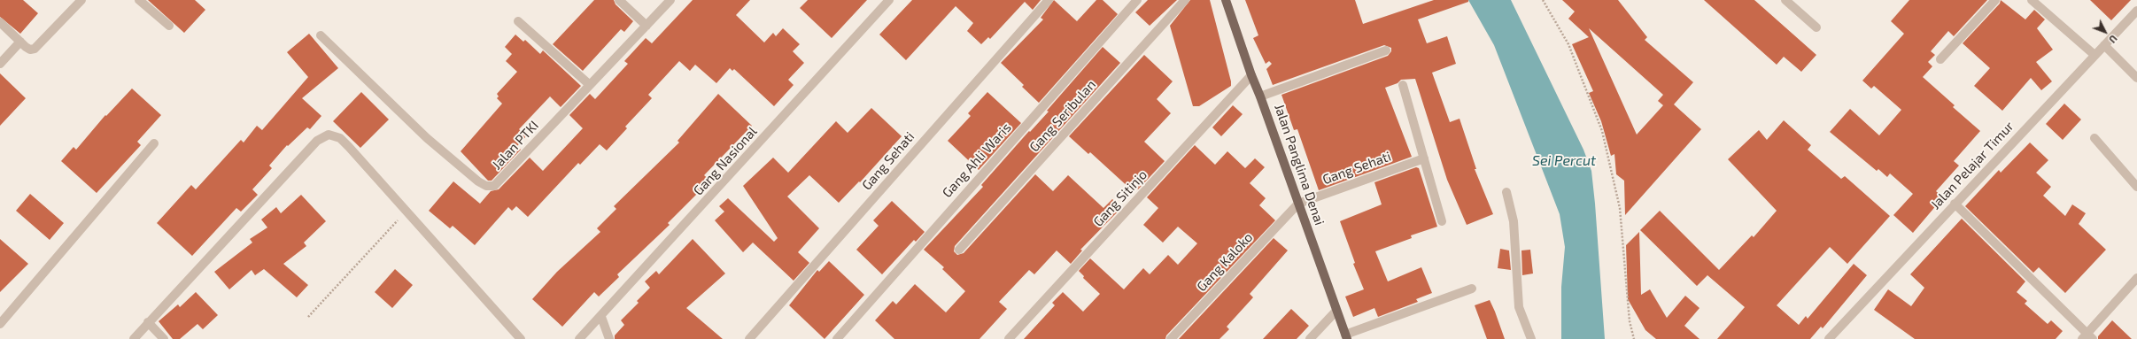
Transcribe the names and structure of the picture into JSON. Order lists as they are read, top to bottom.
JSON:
{
  "streets": {
    "main road": ["Jalan Panglima Denai"],
    "street": [
      "Gang Seribulan",
      "Jalan PTKI",
      "Gang Ahli Waris",
      "Gang Nasional",
      "Gang Sehati",
      "Jalan Pelajar Timur",
      "Gang Sitinjo",
      "Gang Kaloko"
    ]
  },
  "crossings": [
    ["Gang Sehati", "Jalan Panglima Denai"],
    ["Gang Sehati", "Gang Kaloko"],
    ["Jalan Panglima Denai", "Gang Sitinjo"],
    ["Jalan Panglima Denai", "Gang Kaloko"]
  ],
  "water": ["Sei Percut"],
  "north": "bottom right"
}
